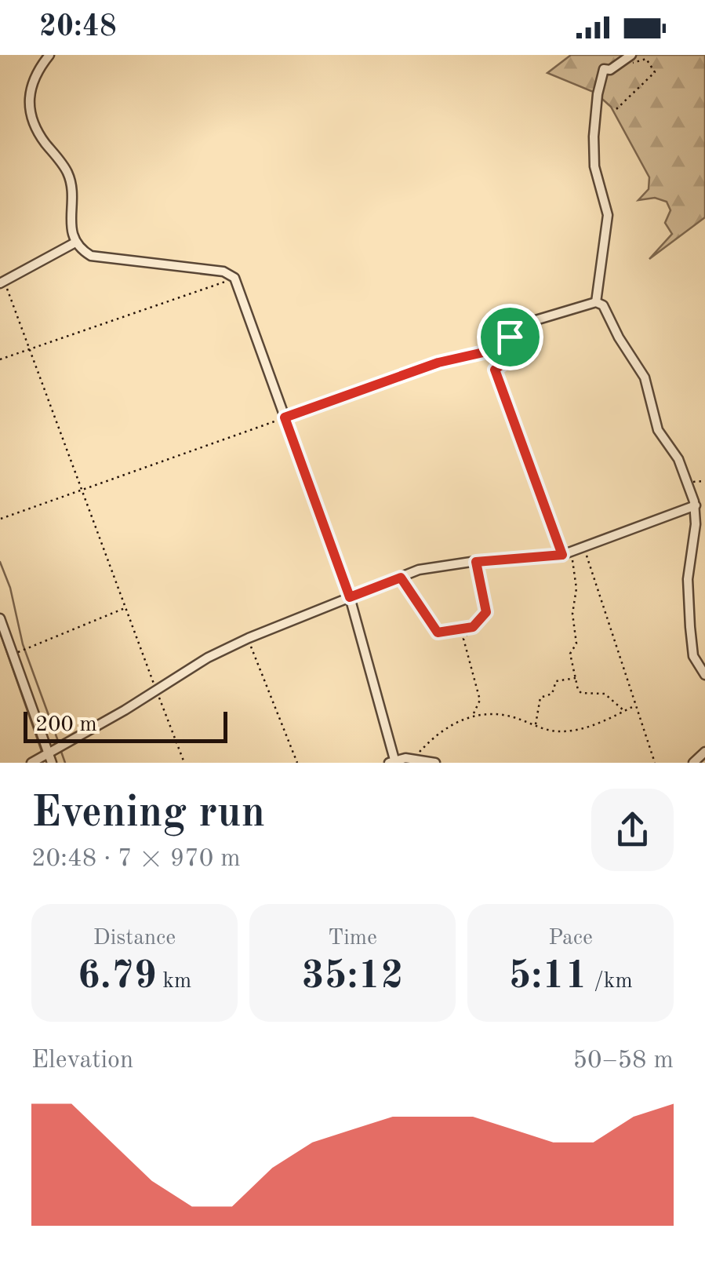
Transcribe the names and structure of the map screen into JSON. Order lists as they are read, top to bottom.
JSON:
{
  "scale_bar": "200 m",
  "page": {
    "status": "20:48",
    "scale": "200 m",
    "heading": ["Evening run", "20:48 · 7 × 970 m"],
    "stats": [
      ["Distance", "6.79 km"],
      ["Time", "35:12"],
      ["Pace", "5:11 /km"]
    ],
    "chart": ["Elevation", "50–58 m"]
  }
}
